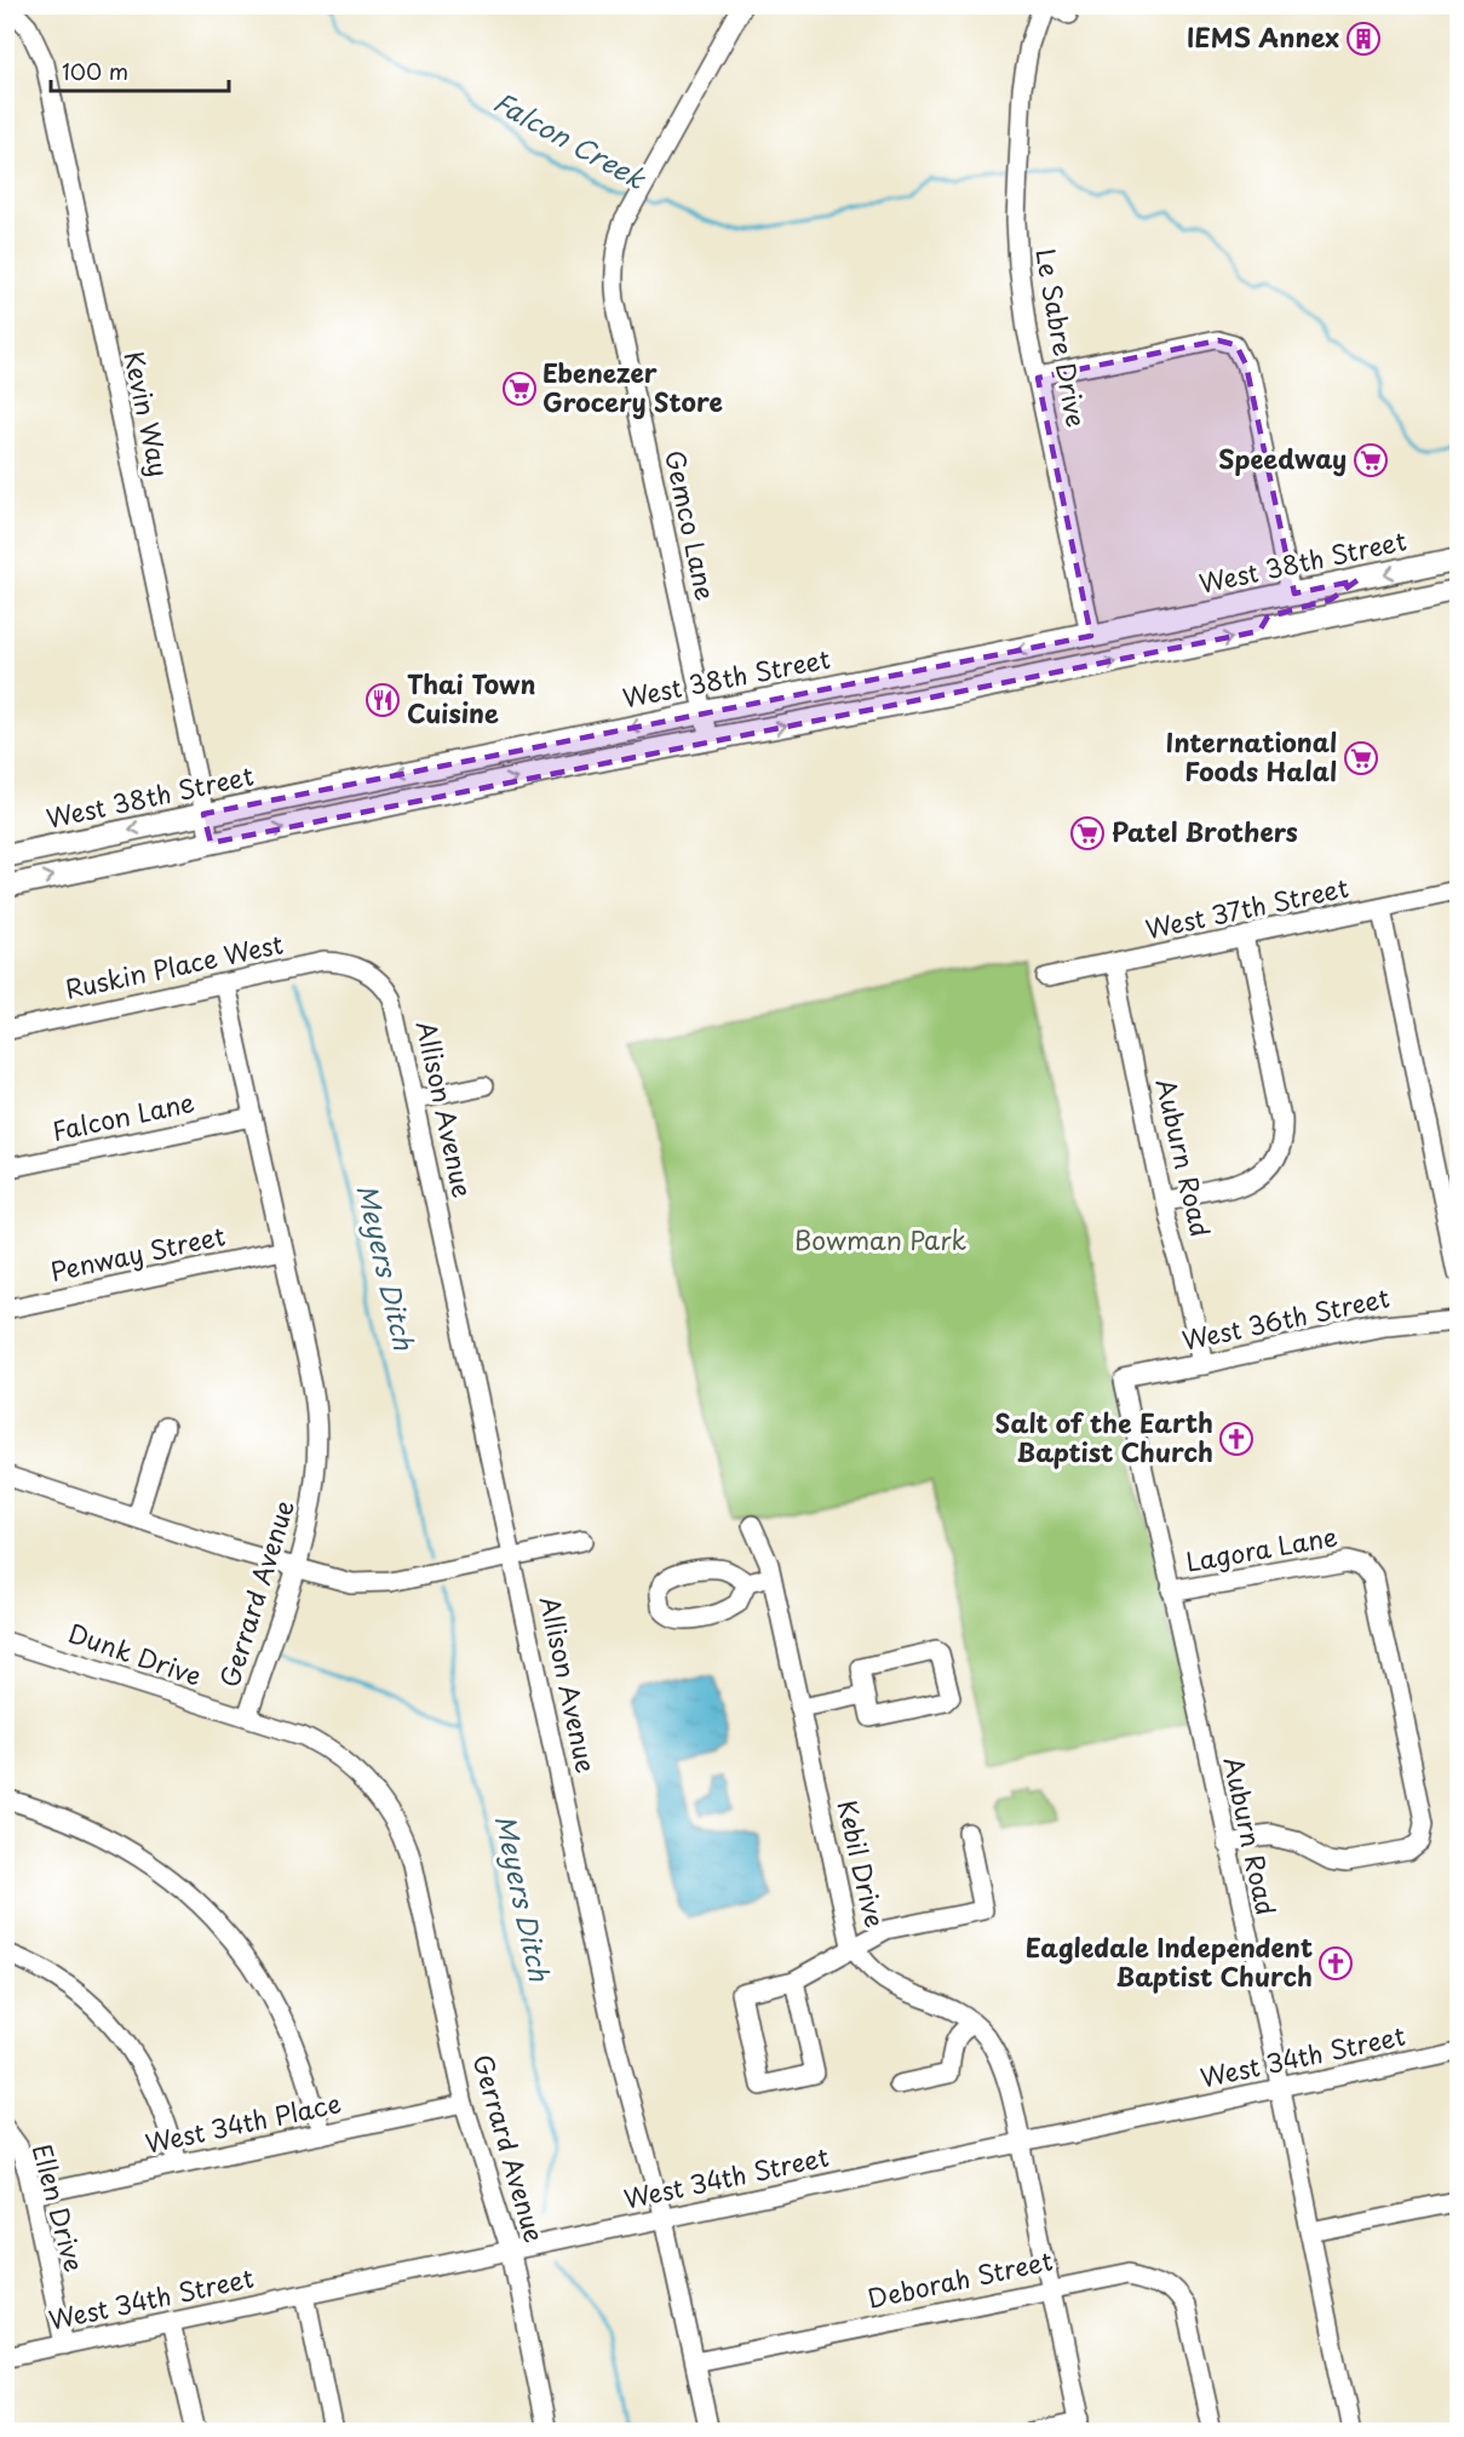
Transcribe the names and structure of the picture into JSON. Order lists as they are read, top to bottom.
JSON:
{
  "streets": {
    "main road": ["West 38th Street"],
    "street": [
      "Le Sabre Drive",
      "Kevin Way",
      "Gemco Lane",
      "West 37th Street",
      "Ruskin Place West",
      "Allison Avenue",
      "Falcon Lane",
      "Auburn Road",
      "Penway Street",
      "West 36th Street",
      "Lagora Lane",
      "Gerrard Avenue",
      "Dunk Drive",
      "Kebil Drive",
      "West 34th Street",
      "West 34th Place",
      "Ellen Drive",
      "Deborah Street"
    ]
  },
  "crossings": [
    ["Le Sabre Drive", "West 38th Street"],
    ["Kevin Way", "West 38th Street"],
    ["Gemco Lane", "West 38th Street"],
    ["West 37th Street", "Auburn Road"],
    ["Ruskin Place West", "Allison Avenue"],
    ["Ruskin Place West", "Gerrard Avenue"],
    ["Allison Avenue", "West 34th Street"],
    ["Allison Avenue", "Deborah Street"],
    ["Falcon Lane", "Gerrard Avenue"],
    ["Auburn Road", "West 36th Street"],
    ["Auburn Road", "Lagora Lane"],
    ["Auburn Road", "West 34th Street"],
    ["Penway Street", "Gerrard Avenue"],
    ["Gerrard Avenue", "Dunk Drive"],
    ["Gerrard Avenue", "West 34th Street"],
    ["Gerrard Avenue", "West 34th Place"],
    ["Kebil Drive", "West 34th Street"],
    ["Kebil Drive", "Deborah Street"],
    ["West 34th Street", "Ellen Drive"],
    ["West 34th Place", "Ellen Drive"]
  ],
  "water": ["Falcon Creek", "Meyers Ditch"],
  "parks": ["Bowman Park"],
  "places": {
    "building": ["IEMS Annex"],
    "supermarket": [
      "Ebenezer Grocery Store",
      "Speedway",
      "International Foods Halal",
      "Patel Brothers"
    ],
    "restaurant": ["Thai Town Cuisine"],
    "church": ["Salt of the Earth Baptist Church", "Eagledale Independent Baptist Church"]
  },
  "scale_bar": "100 m"
}
